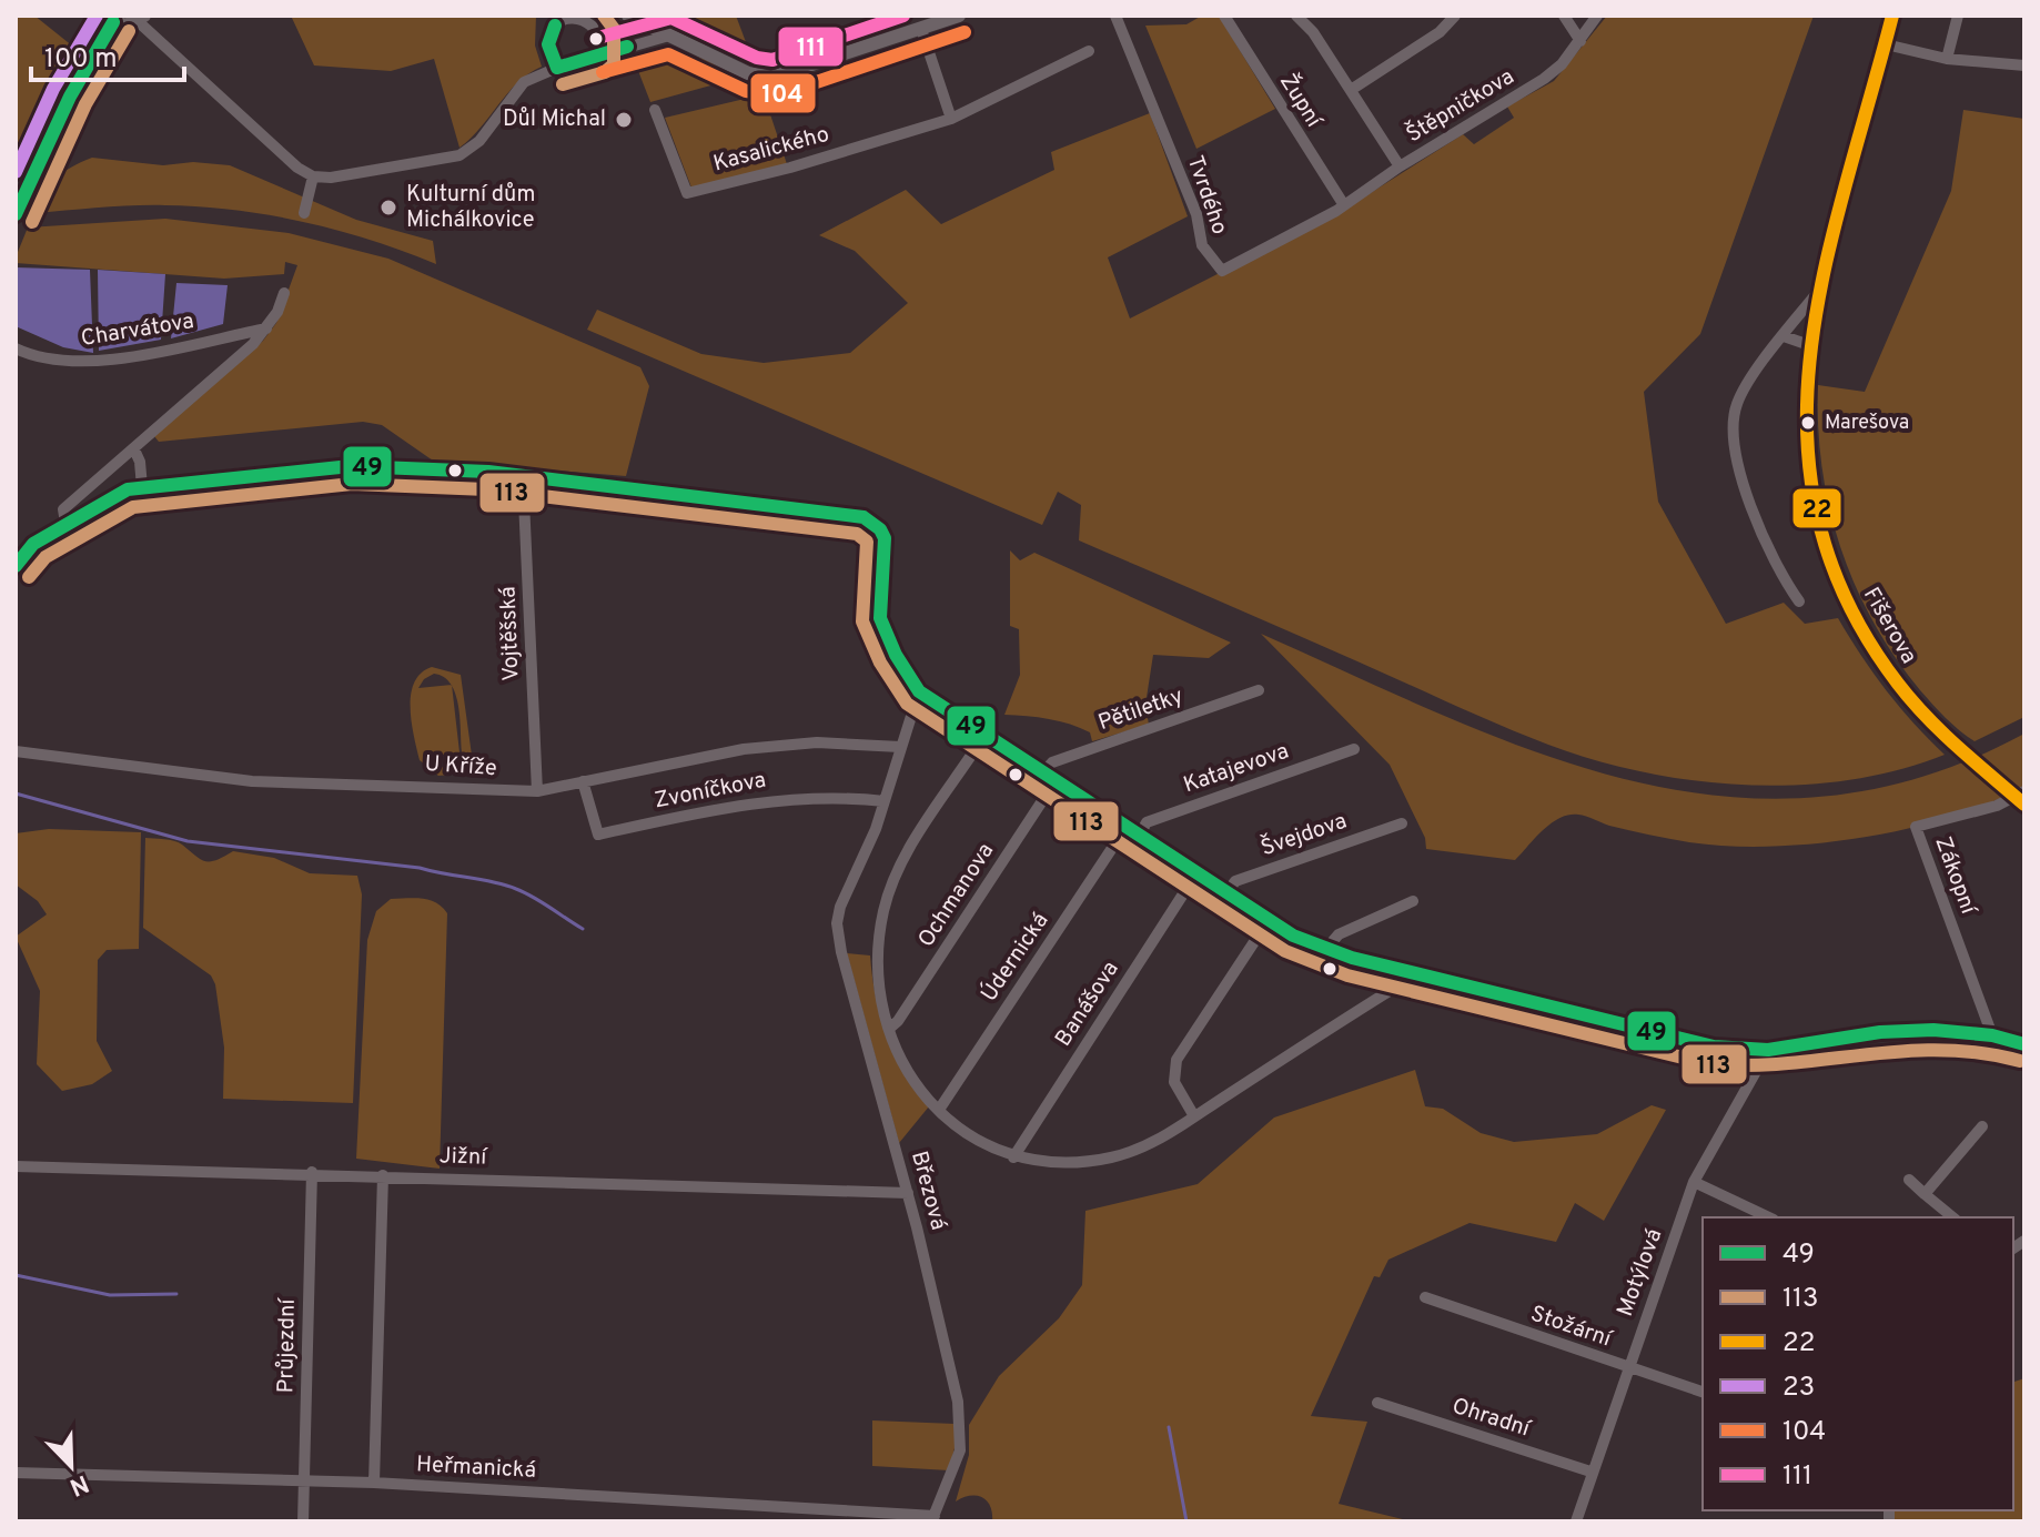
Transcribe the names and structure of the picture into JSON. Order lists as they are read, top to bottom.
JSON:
{
  "streets": {
    "street": [
      "Župní",
      "Štěpničkova",
      "Kasalického",
      "Tvrdého",
      "Charvátova",
      "Fišerova",
      "Vojtěšská",
      "Pětiletky",
      "U Kříže",
      "Katajevova",
      "Zvoníčkova",
      "Švejdova",
      "Zákopní",
      "Ochmanova",
      "Údernická",
      "Banášova",
      "Jižní",
      "Březová",
      "Motýlová",
      "Stožární",
      "Průjezdní",
      "Ohradní",
      "Heřmanická"
    ]
  },
  "crossings": [
    ["Župní", "Štěpničkova"],
    ["Štěpničkova", "Tvrdého"],
    ["Fišerova", "Zákopní"],
    ["Vojtěšská", "U Kříže"],
    ["U Kříže", "Zvoníčkova"],
    ["U Kříže", "Březová"],
    ["Zvoníčkova", "Březová"],
    ["Jižní", "Březová"],
    ["Jižní", "Průjezdní"],
    ["Březová", "Heřmanická"],
    ["Motýlová", "Stožární"],
    ["Motýlová", "Ohradní"],
    ["Průjezdní", "Heřmanická"]
  ],
  "places": ["Důl Michal", "Kulturní dům Michálkovice", "Marešova"],
  "lines": [
    "transit line 113",
    "transit line 22",
    "transit line 23",
    "transit line 111",
    "transit line 49",
    "transit line 104"
  ],
  "legend": [
    "49",
    "113",
    "22",
    "23",
    "104",
    "111"
  ],
  "scale_bar": "100 m",
  "north": "bottom right"
}
